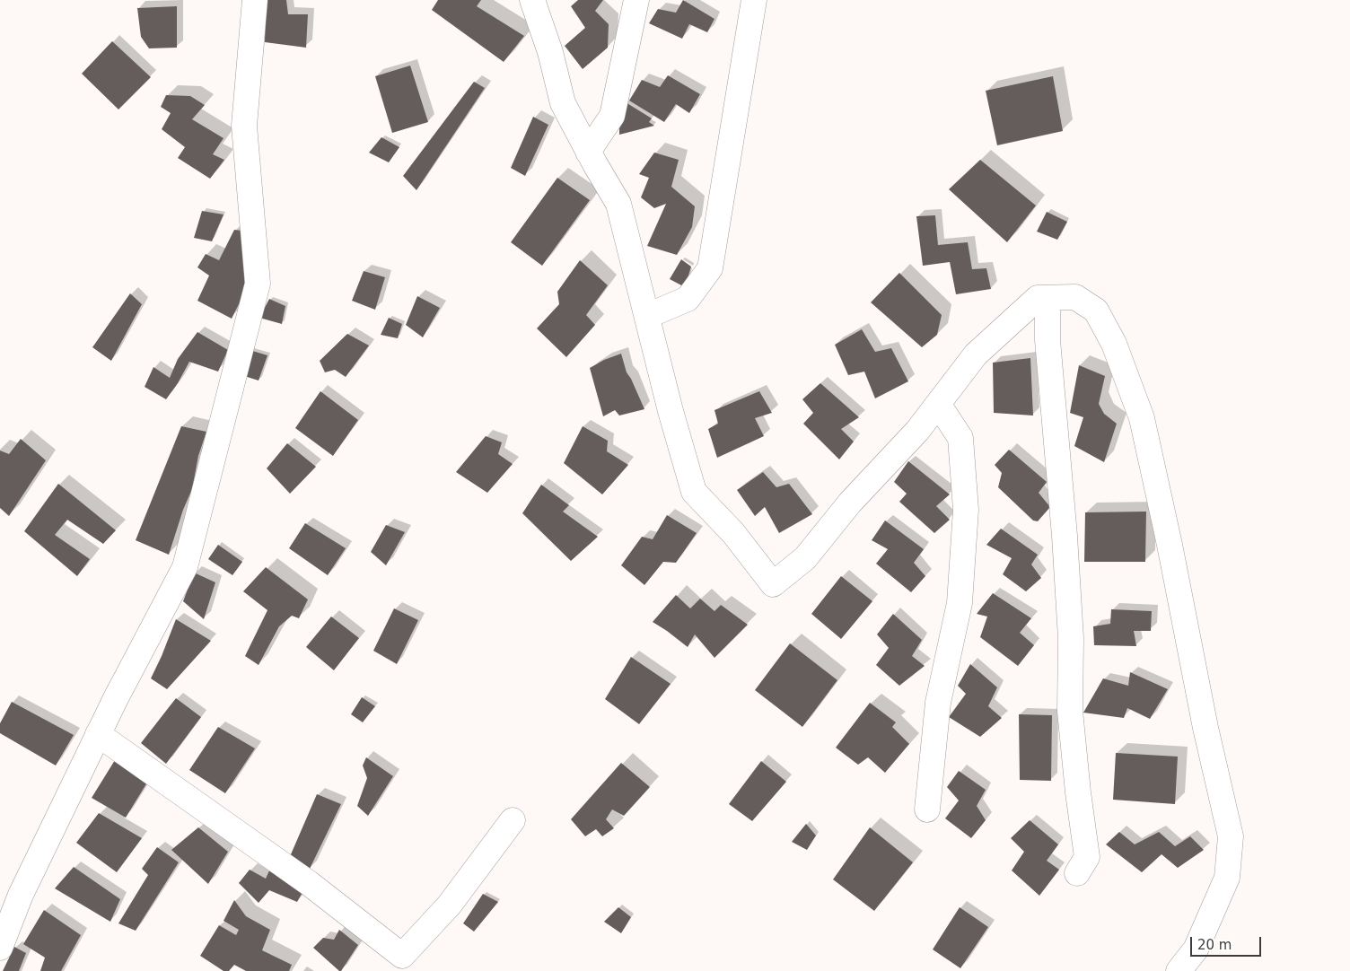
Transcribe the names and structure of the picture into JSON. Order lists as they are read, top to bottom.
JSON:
{
  "scale_bar": "20 m"
}
